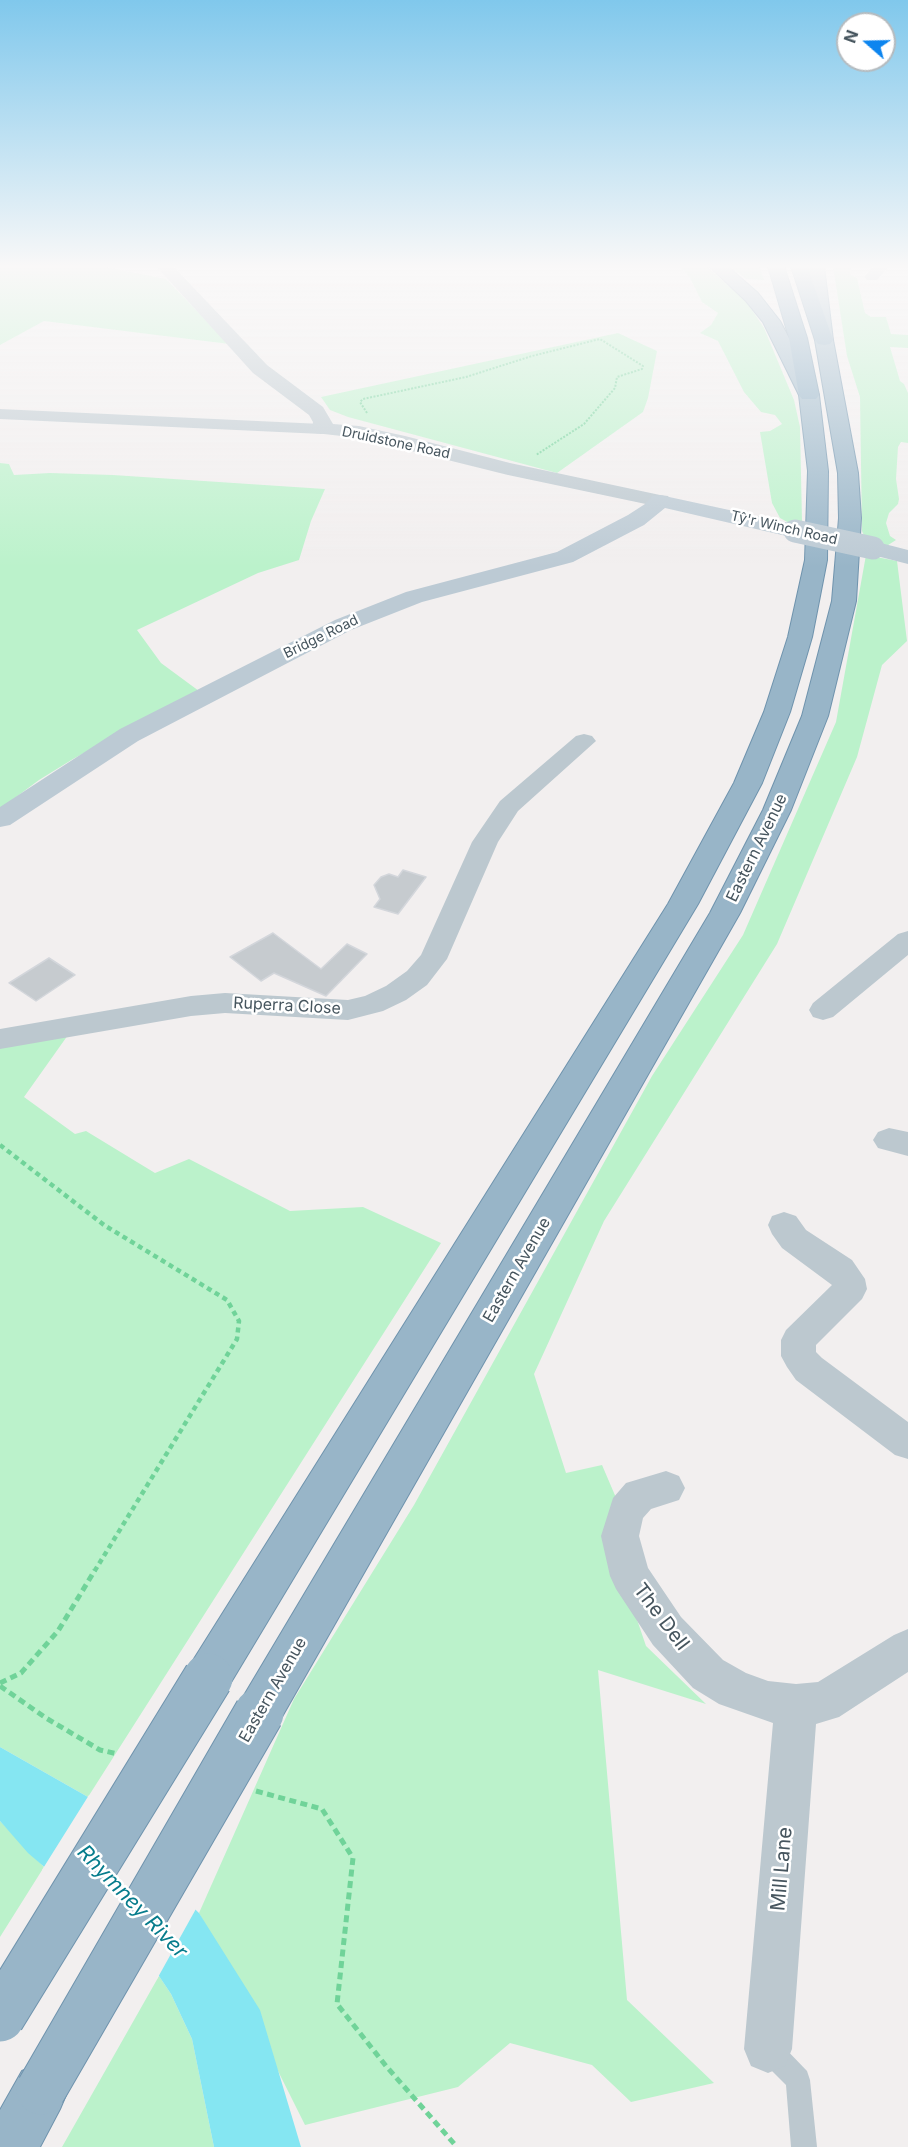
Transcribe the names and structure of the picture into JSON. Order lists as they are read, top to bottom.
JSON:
{
  "streets": {
    "highway": ["Eastern Avenue"],
    "main road": ["Tŷ'r Winch Road", "Bridge Road"],
    "street": [
      "Druidstone Road",
      "Ruperra Close",
      "The Dell",
      "Mill Lane"
    ]
  },
  "crossings": [
    ["Druidstone Road", "Tŷ'r Winch Road"],
    ["Druidstone Road", "Bridge Road"],
    ["Tŷ'r Winch Road", "Bridge Road"],
    ["The Dell", "Mill Lane"]
  ],
  "water": ["Rhymney River"],
  "north": "left"
}
